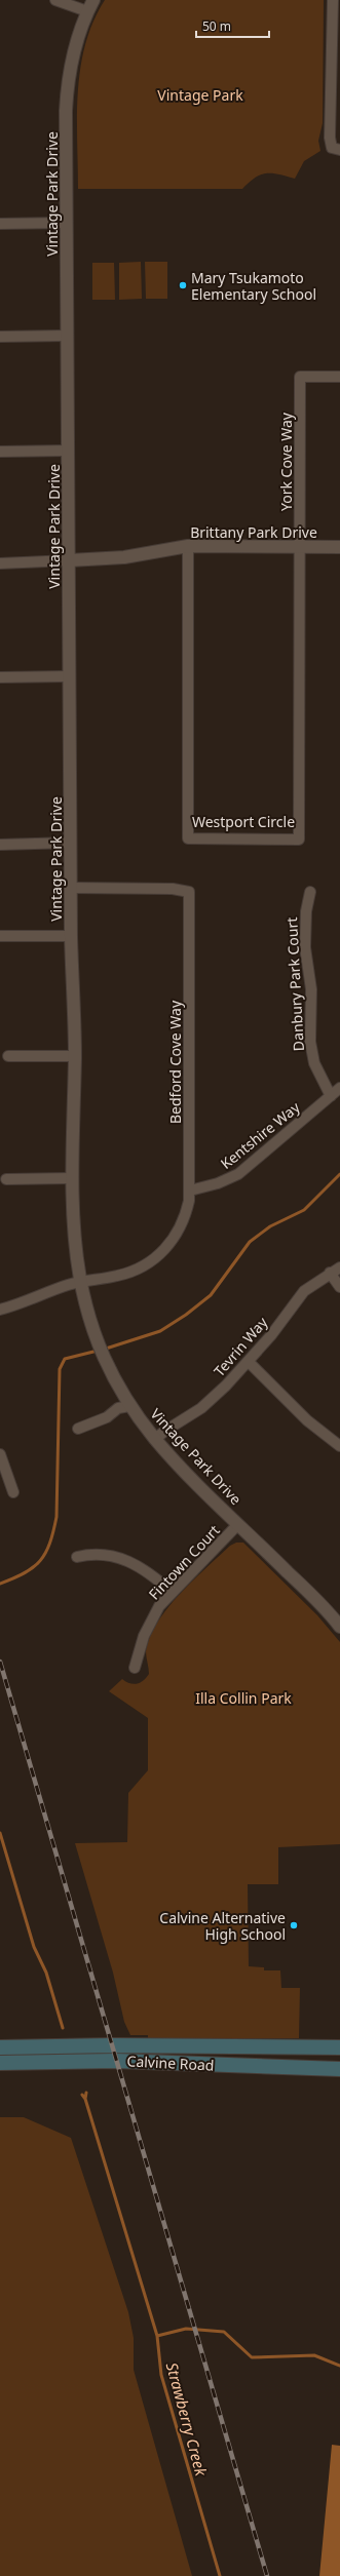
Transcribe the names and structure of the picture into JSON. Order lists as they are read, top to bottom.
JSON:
{
  "streets": {
    "main road": ["Calvine Road"],
    "street": [
      "Vintage Park Drive",
      "York Cove Way",
      "Brittany Park Drive",
      "Westport Circle",
      "Danbury Park Court",
      "Bedford Cove Way",
      "Kentshire Way",
      "Tevrin Way",
      "Fintown Court"
    ]
  },
  "crossings": [
    ["Vintage Park Drive", "Brittany Park Drive"],
    ["Vintage Park Drive", "Bedford Cove Way"],
    ["Vintage Park Drive", "Tevrin Way"],
    ["Vintage Park Drive", "Fintown Court"],
    ["York Cove Way", "Brittany Park Drive"],
    ["York Cove Way", "Westport Circle"],
    ["Brittany Park Drive", "Westport Circle"],
    ["Danbury Park Court", "Kentshire Way"],
    ["Bedford Cove Way", "Kentshire Way"]
  ],
  "water": ["Strawberry Creek"],
  "parks": ["Vintage Park", "Illa Collin Park"],
  "places": ["Mary Tsukamoto Elementary School", "Calvine Alternative High School"],
  "scale_bar": "50 m"
}
